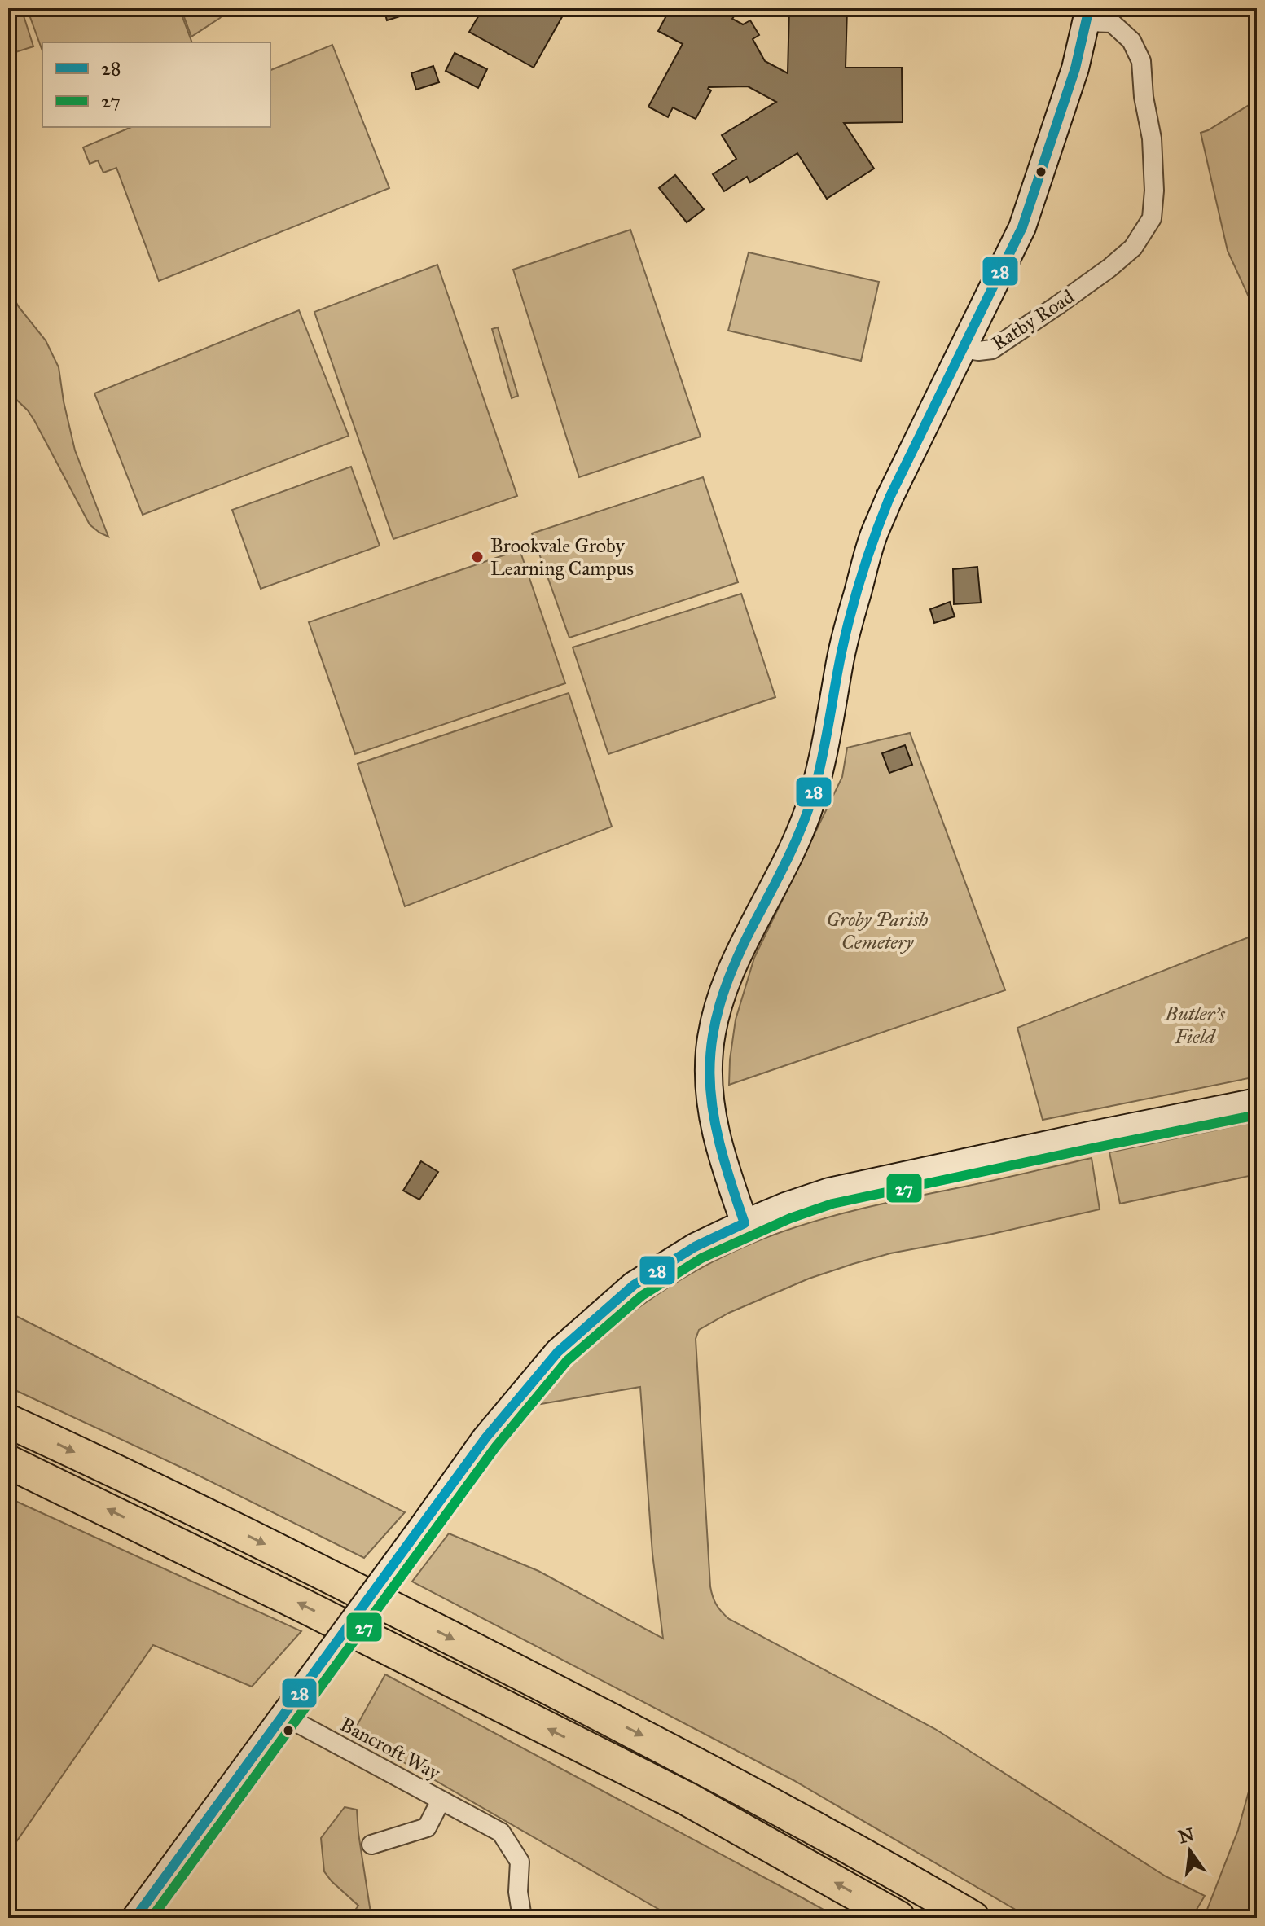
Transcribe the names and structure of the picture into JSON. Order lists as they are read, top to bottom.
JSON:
{
  "streets": {
    "street": ["Ratby Road", "Bancroft Way"]
  },
  "parks": ["Groby Parish Cemetery", "Butler's Field"],
  "places": ["Brookvale Groby Learning Campus"],
  "lines": ["transit line 28", "transit line 27"],
  "legend": ["28", "27"],
  "north": "top"
}
